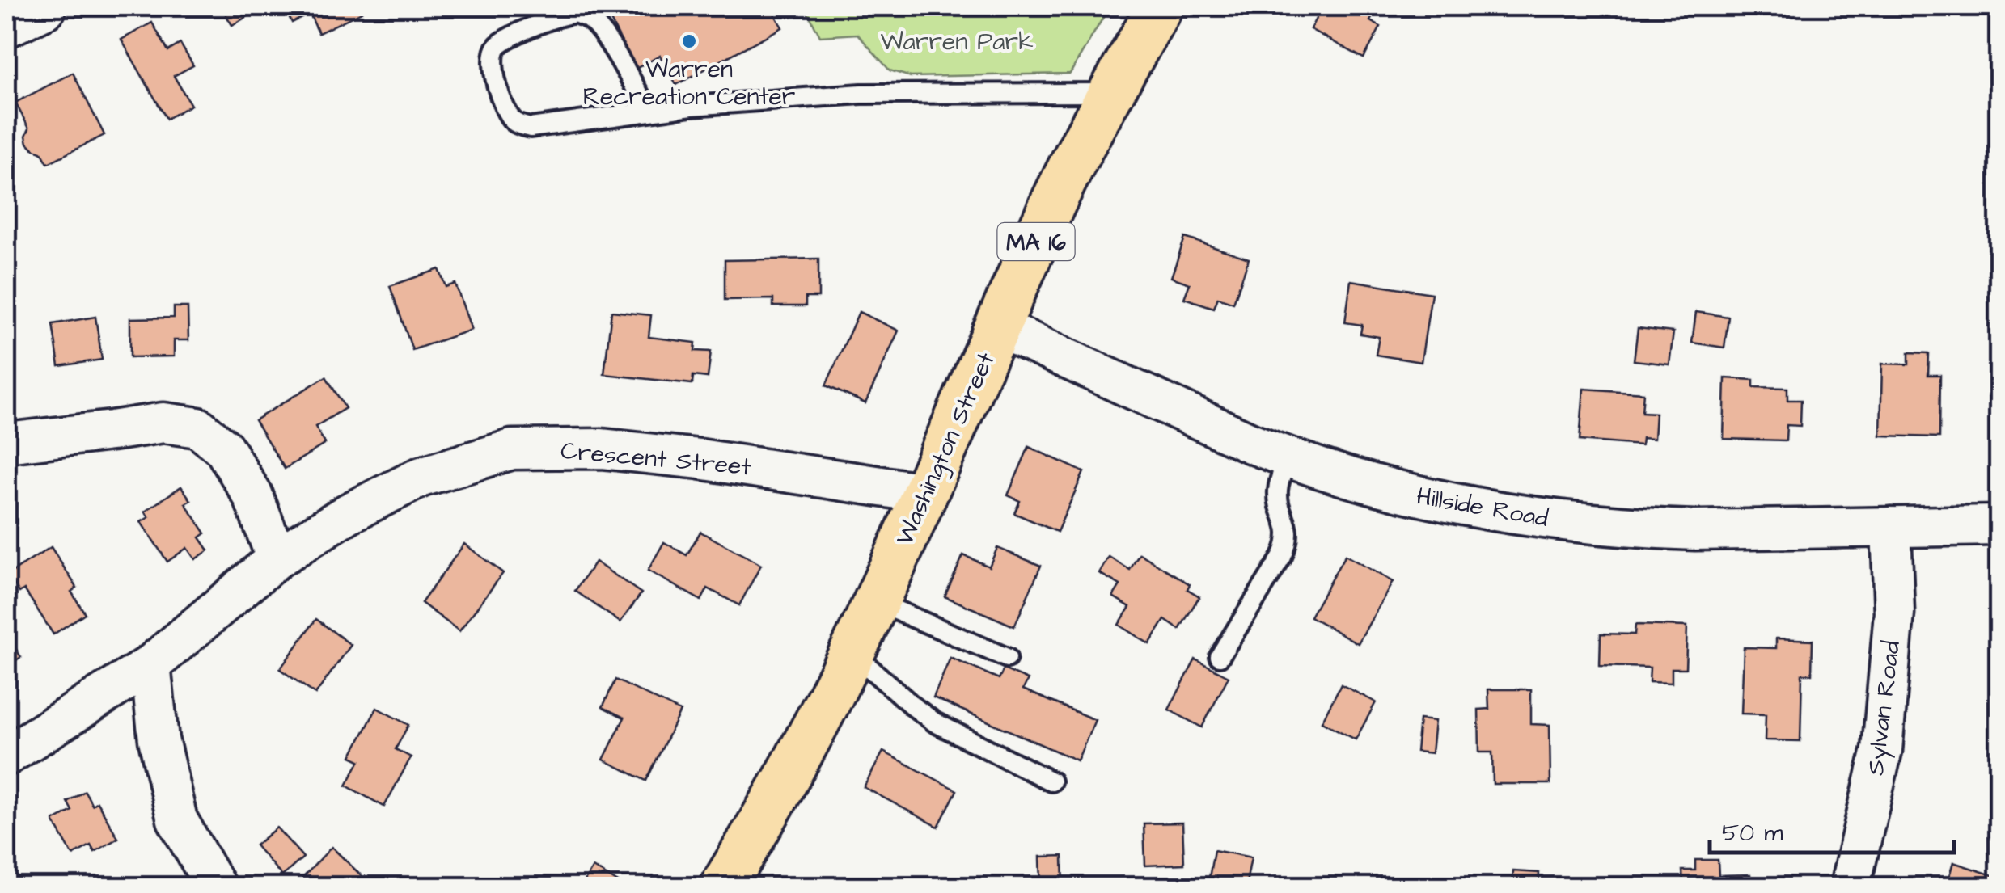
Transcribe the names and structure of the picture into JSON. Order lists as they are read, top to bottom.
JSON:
{
  "streets": {
    "main road": ["MA 16", "Washington Street"],
    "street": ["Crescent Street", "Hillside Road", "Sylvan Road"]
  },
  "crossings": [
    ["Washington Street", "Crescent Street"],
    ["Washington Street", "Hillside Road"],
    ["Hillside Road", "Sylvan Road"]
  ],
  "parks": ["Warren Park"],
  "places": ["Warren Recreation Center"],
  "scale_bar": "50 m"
}
